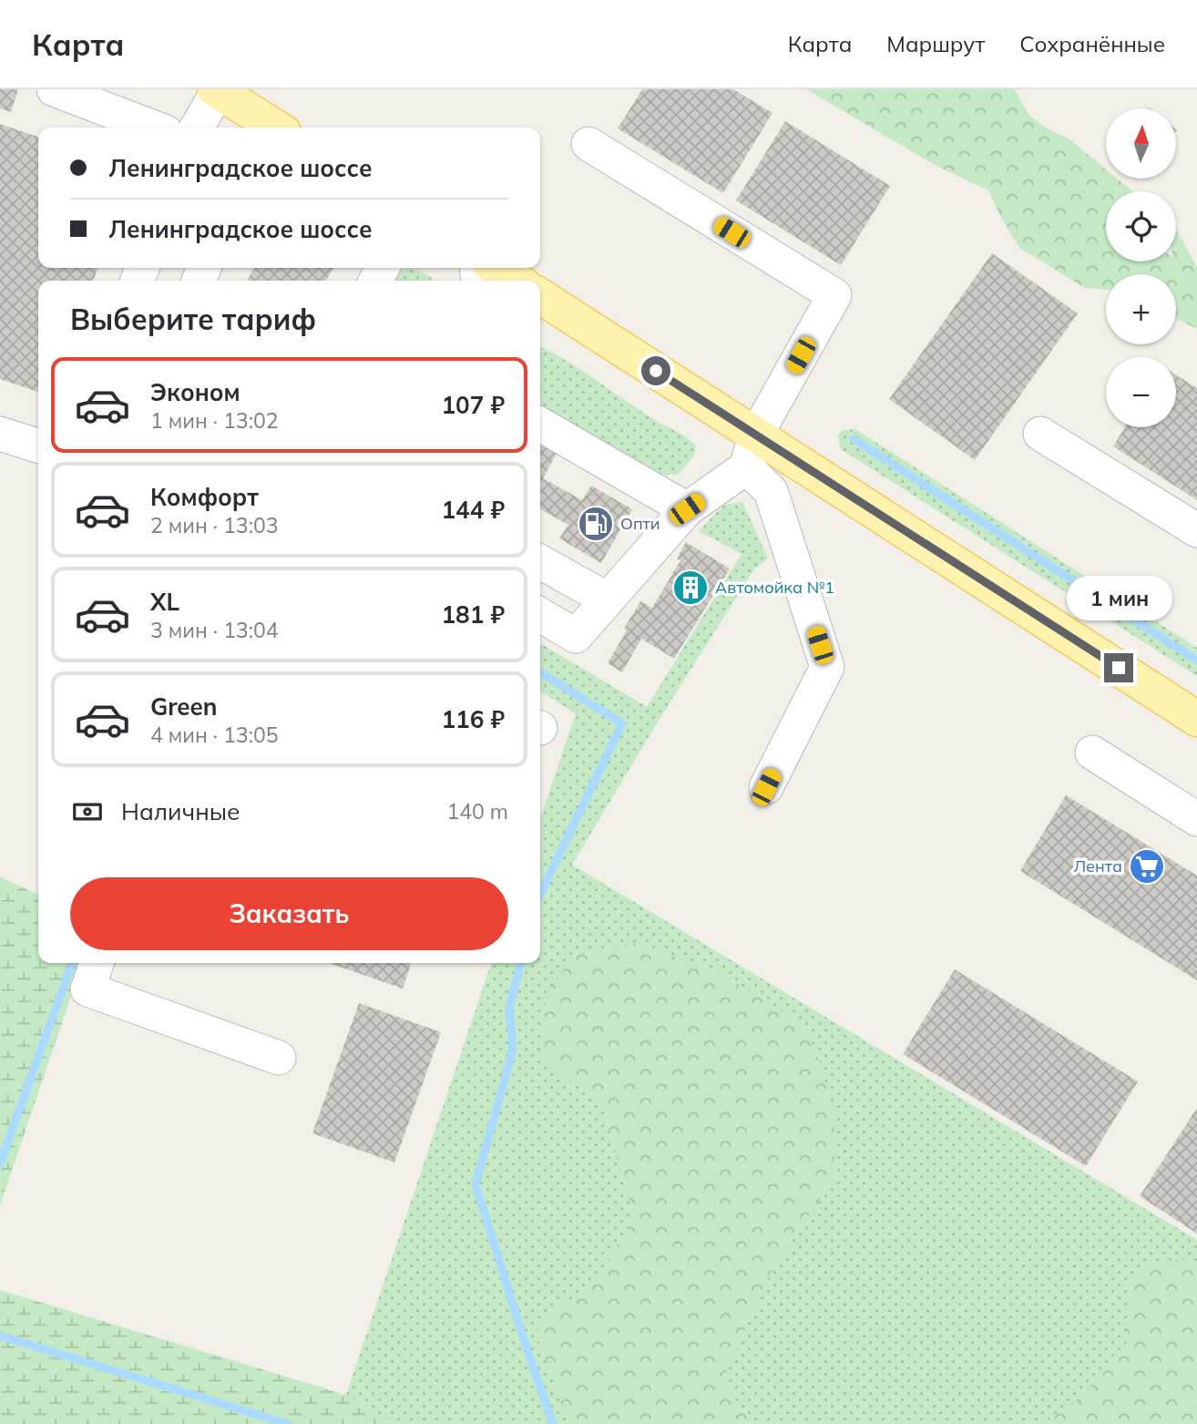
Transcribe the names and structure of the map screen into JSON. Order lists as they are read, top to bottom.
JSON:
{
  "places": {
    "fuel station": ["Опти"],
    "building": ["Автомойка №1"],
    "supermarket": ["Лента"]
  },
  "north": "top",
  "page": {
    "header": "Карта",
    "nav": ["Карта", "Маршрут", "Сохранённые"],
    "map_buttons": ["+", "−"],
    "banner": ["Ленинградское шоссе", "Ленинградское шоссе"],
    "heading": "Выберите тариф",
    "list": [
      {
        "name": "Эконом",
        "note": "1 мин · 13:02",
        "value": "107 ₽"
      },
      {
        "name": "Комфорт",
        "note": "2 мин · 13:03",
        "value": "144 ₽"
      },
      {
        "name": "XL",
        "note": "3 мин · 13:04",
        "value": "181 ₽"
      },
      {
        "name": "Green",
        "note": "4 мин · 13:05",
        "value": "116 ₽"
      }
    ],
    "bubble": "1 мин",
    "pay": ["Наличные", "140 m"],
    "buttons": "Заказать"
  }
}
